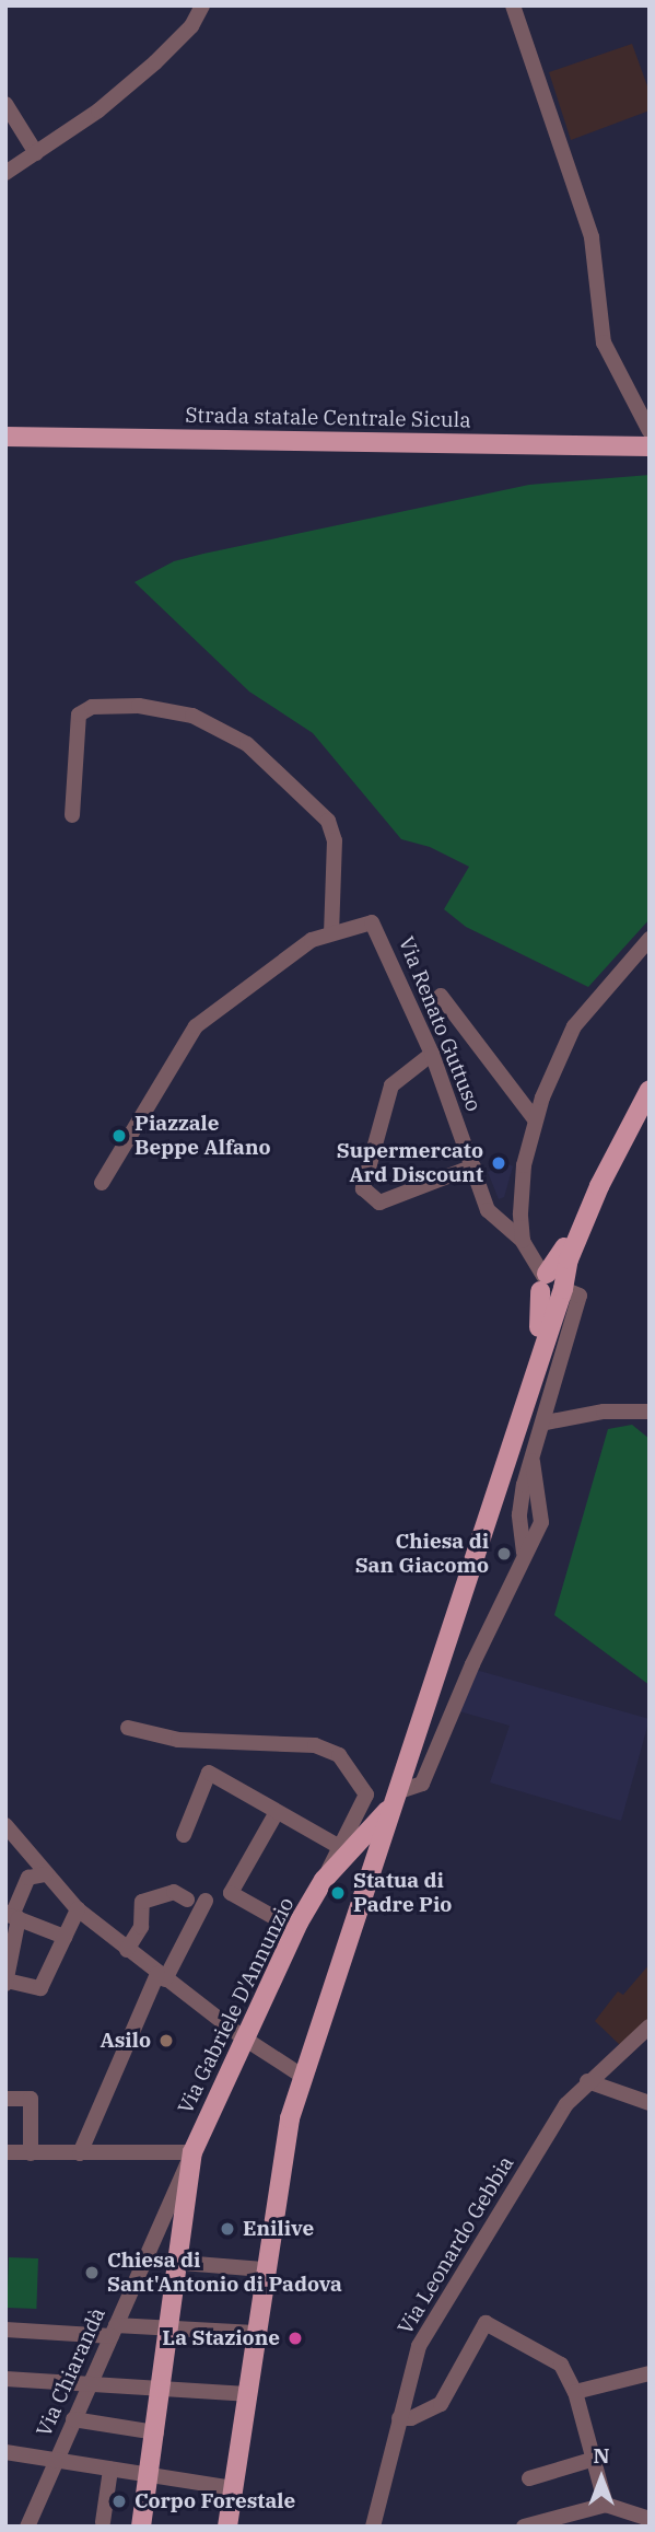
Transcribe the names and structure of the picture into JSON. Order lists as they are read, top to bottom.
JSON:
{
  "streets": {
    "main road": ["Strada statale Centrale Sicula", "Via Gabriele D'Annunzio"],
    "street": ["Via Renato Guttuso", "Via Leonardo Gebbia", "Via Chiarandà"]
  },
  "crossings": [
    ["Via Gabriele D'Annunzio", "Via Chiarandà"]
  ],
  "places": [
    "Piazzale Beppe Alfano",
    "Supermercato Ard Discount",
    "Chiesa di San Giacomo",
    "Statua di Padre Pio",
    "Asilo",
    "Enilive",
    "Chiesa di Sant'Antonio di Padova",
    "La Stazione",
    "Corpo Forestale"
  ],
  "north": "top"
}
